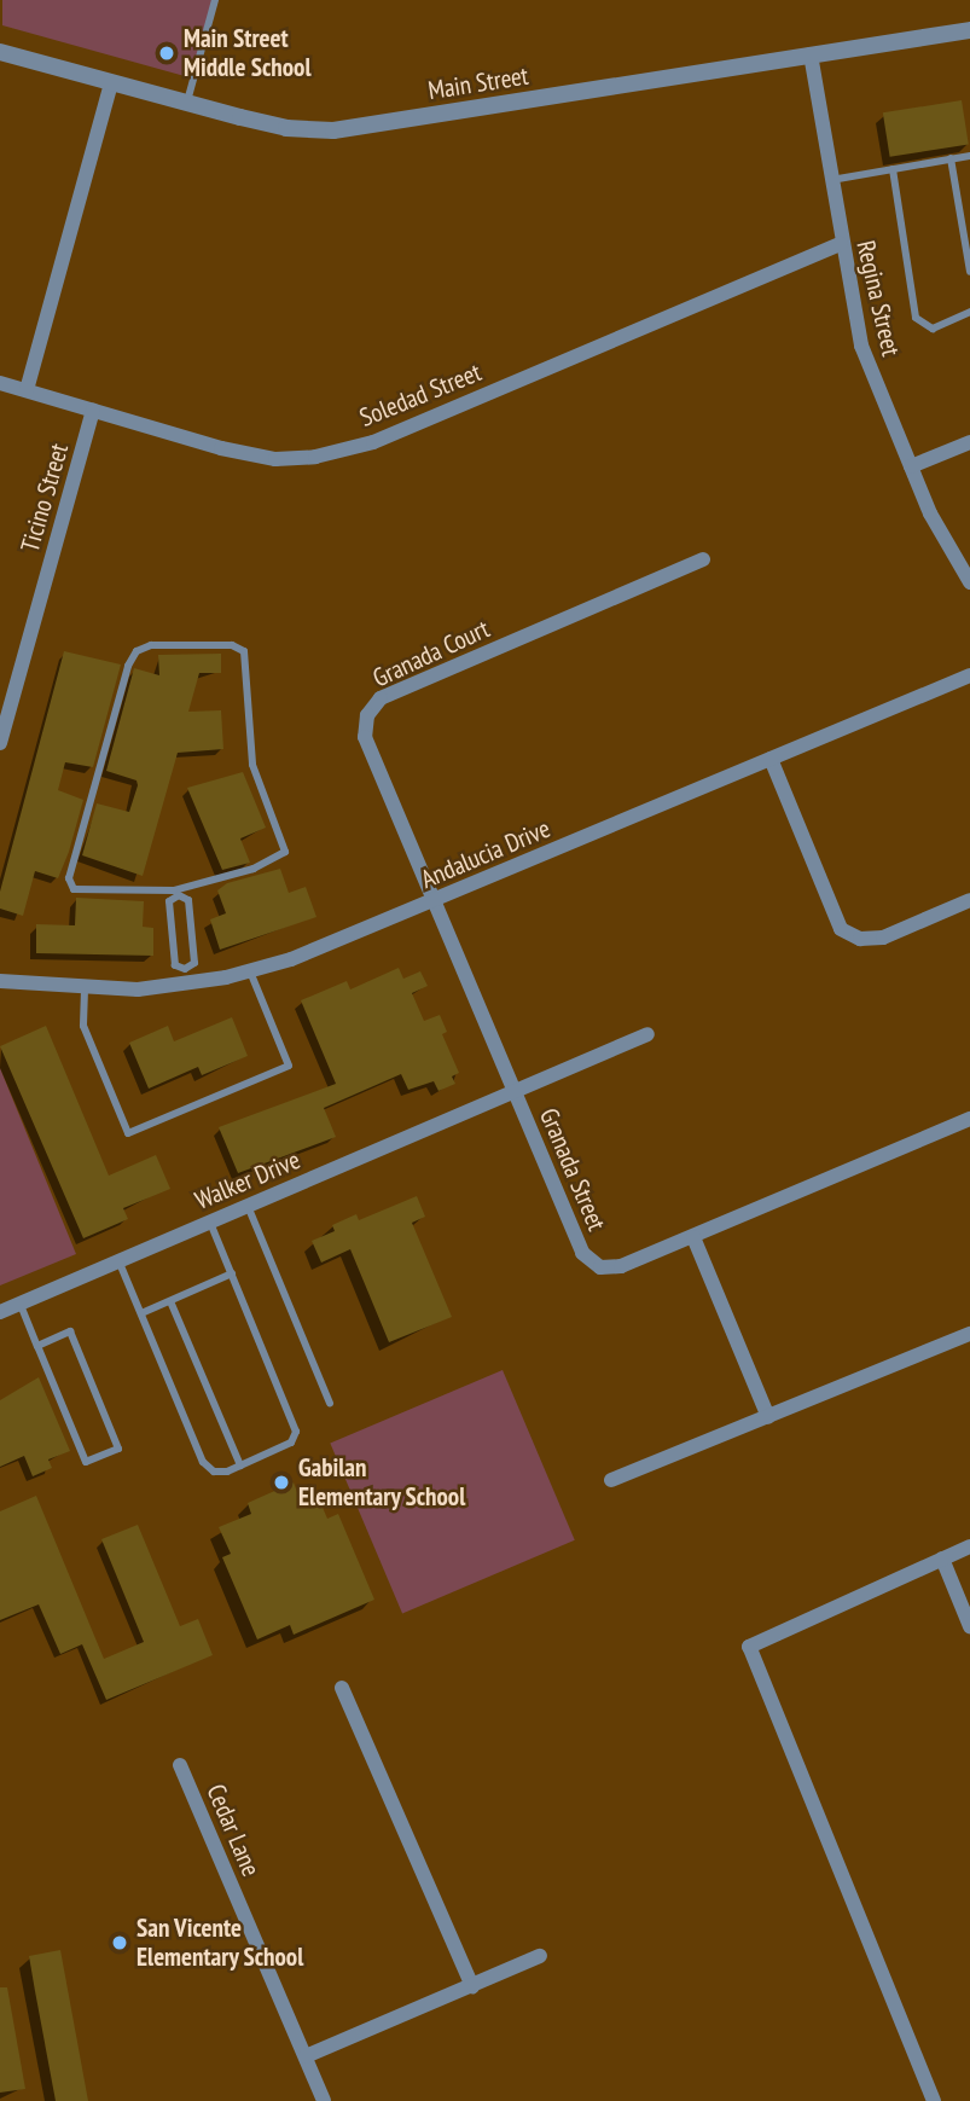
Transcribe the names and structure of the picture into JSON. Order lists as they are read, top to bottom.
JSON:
{
  "streets": {
    "street": [
      "Main Street",
      "Regina Street",
      "Soledad Street",
      "Ticino Street",
      "Granada Court",
      "Andalucia Drive",
      "Granada Street",
      "Walker Drive",
      "Cedar Lane"
    ]
  },
  "crossings": [
    ["Main Street", "Regina Street"],
    ["Regina Street", "Soledad Street"],
    ["Soledad Street", "Ticino Street"],
    ["Granada Court", "Andalucia Drive"],
    ["Granada Court", "Granada Street"],
    ["Andalucia Drive", "Granada Street"],
    ["Granada Street", "Walker Drive"]
  ],
  "places": ["Main Street Middle School", "Gabilan Elementary School", "San Vicente Elementary School"]
}
